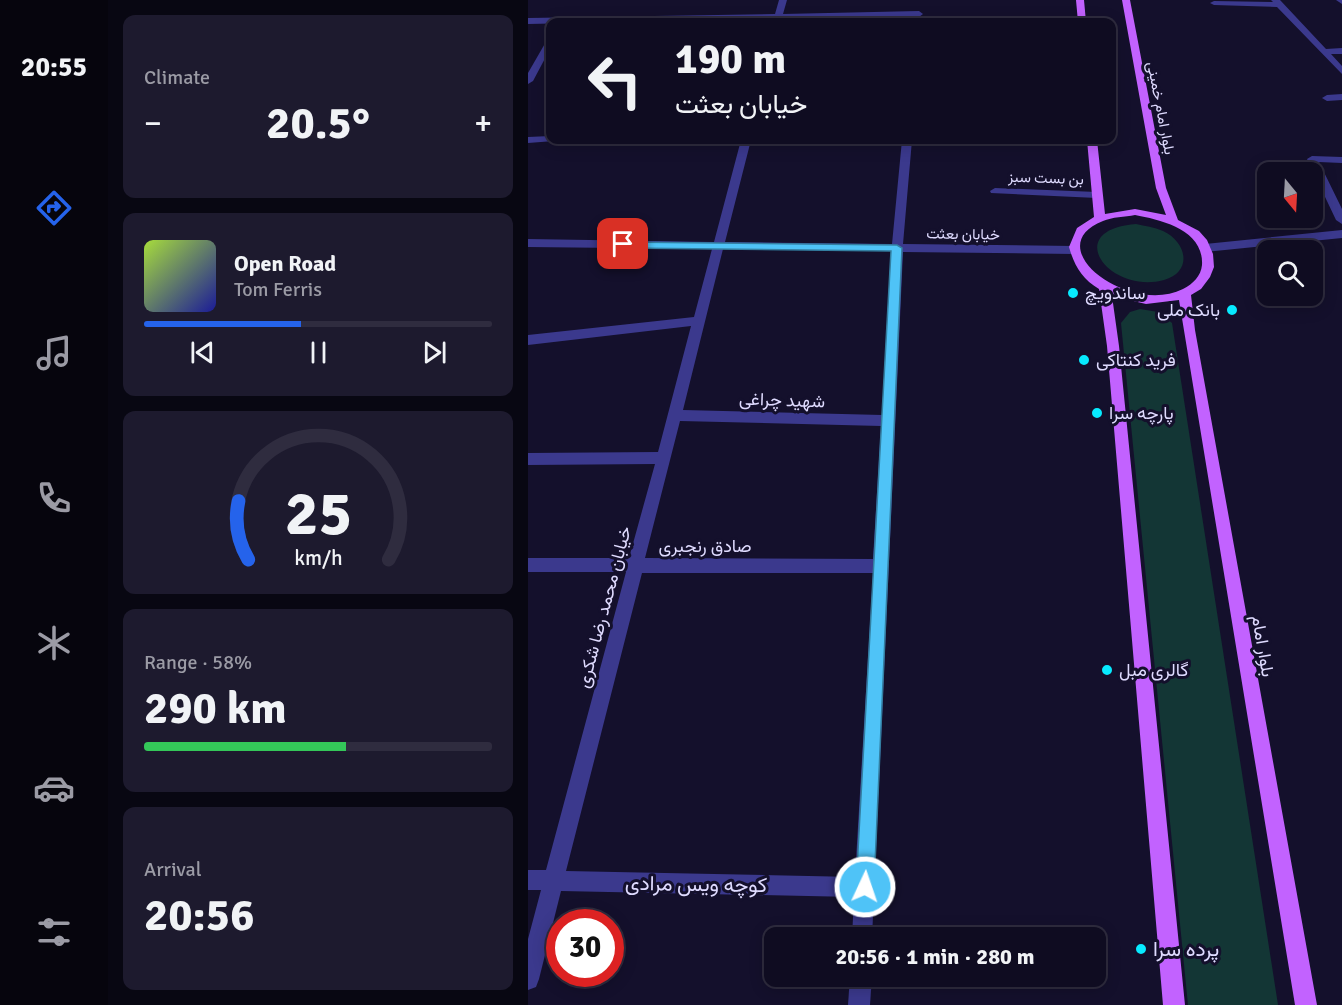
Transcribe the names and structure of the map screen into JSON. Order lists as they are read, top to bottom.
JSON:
{
  "streets": {
    "main road": ["بلوار امام خمینی", "بلوار امام"],
    "street": [
      "بن بست سبز",
      "خیابان بعثت",
      "شهید چراغی",
      "صادق رنجبری",
      "خیابان محمد رضا شکری",
      "کوچه ویس مرادی"
    ]
  },
  "crossings": [
    ["بلوار امام خمینی", "خیابان بعثت"],
    ["بلوار امام خمینی", "بلوار امام"],
    ["خیابان بعثت", "خیابان محمد رضا شکری"],
    ["خیابان بعثت", "بلوار امام"],
    ["شهید چراغی", "خیابان محمد رضا شکری"],
    ["صادق رنجبری", "خیابان محمد رضا شکری"],
    ["خیابان محمد رضا شکری", "کوچه ویس مرادی"]
  ],
  "places": [
    "ساندویچ",
    "بانک ملی",
    "فرید کنتاکی",
    "پارچه سرا",
    "گالری مبل",
    "پرده سرا"
  ],
  "north": "bottom",
  "page": {
    "tabs": "20:55",
    "tile": [
      "Climate",
      ["Range · 58%", "290 km"],
      ["Arrival", "20:56"]
    ],
    "turn": ["190 m", "خیابان بعثت"],
    "heat": ["−", "20.5°", "+"],
    "song": ["Open Road", "Tom Ferris"],
    "limit": "30",
    "trip": "20:56 · 1 min · 280 m",
    "gauge": ["25", "km/h"]
  }
}
